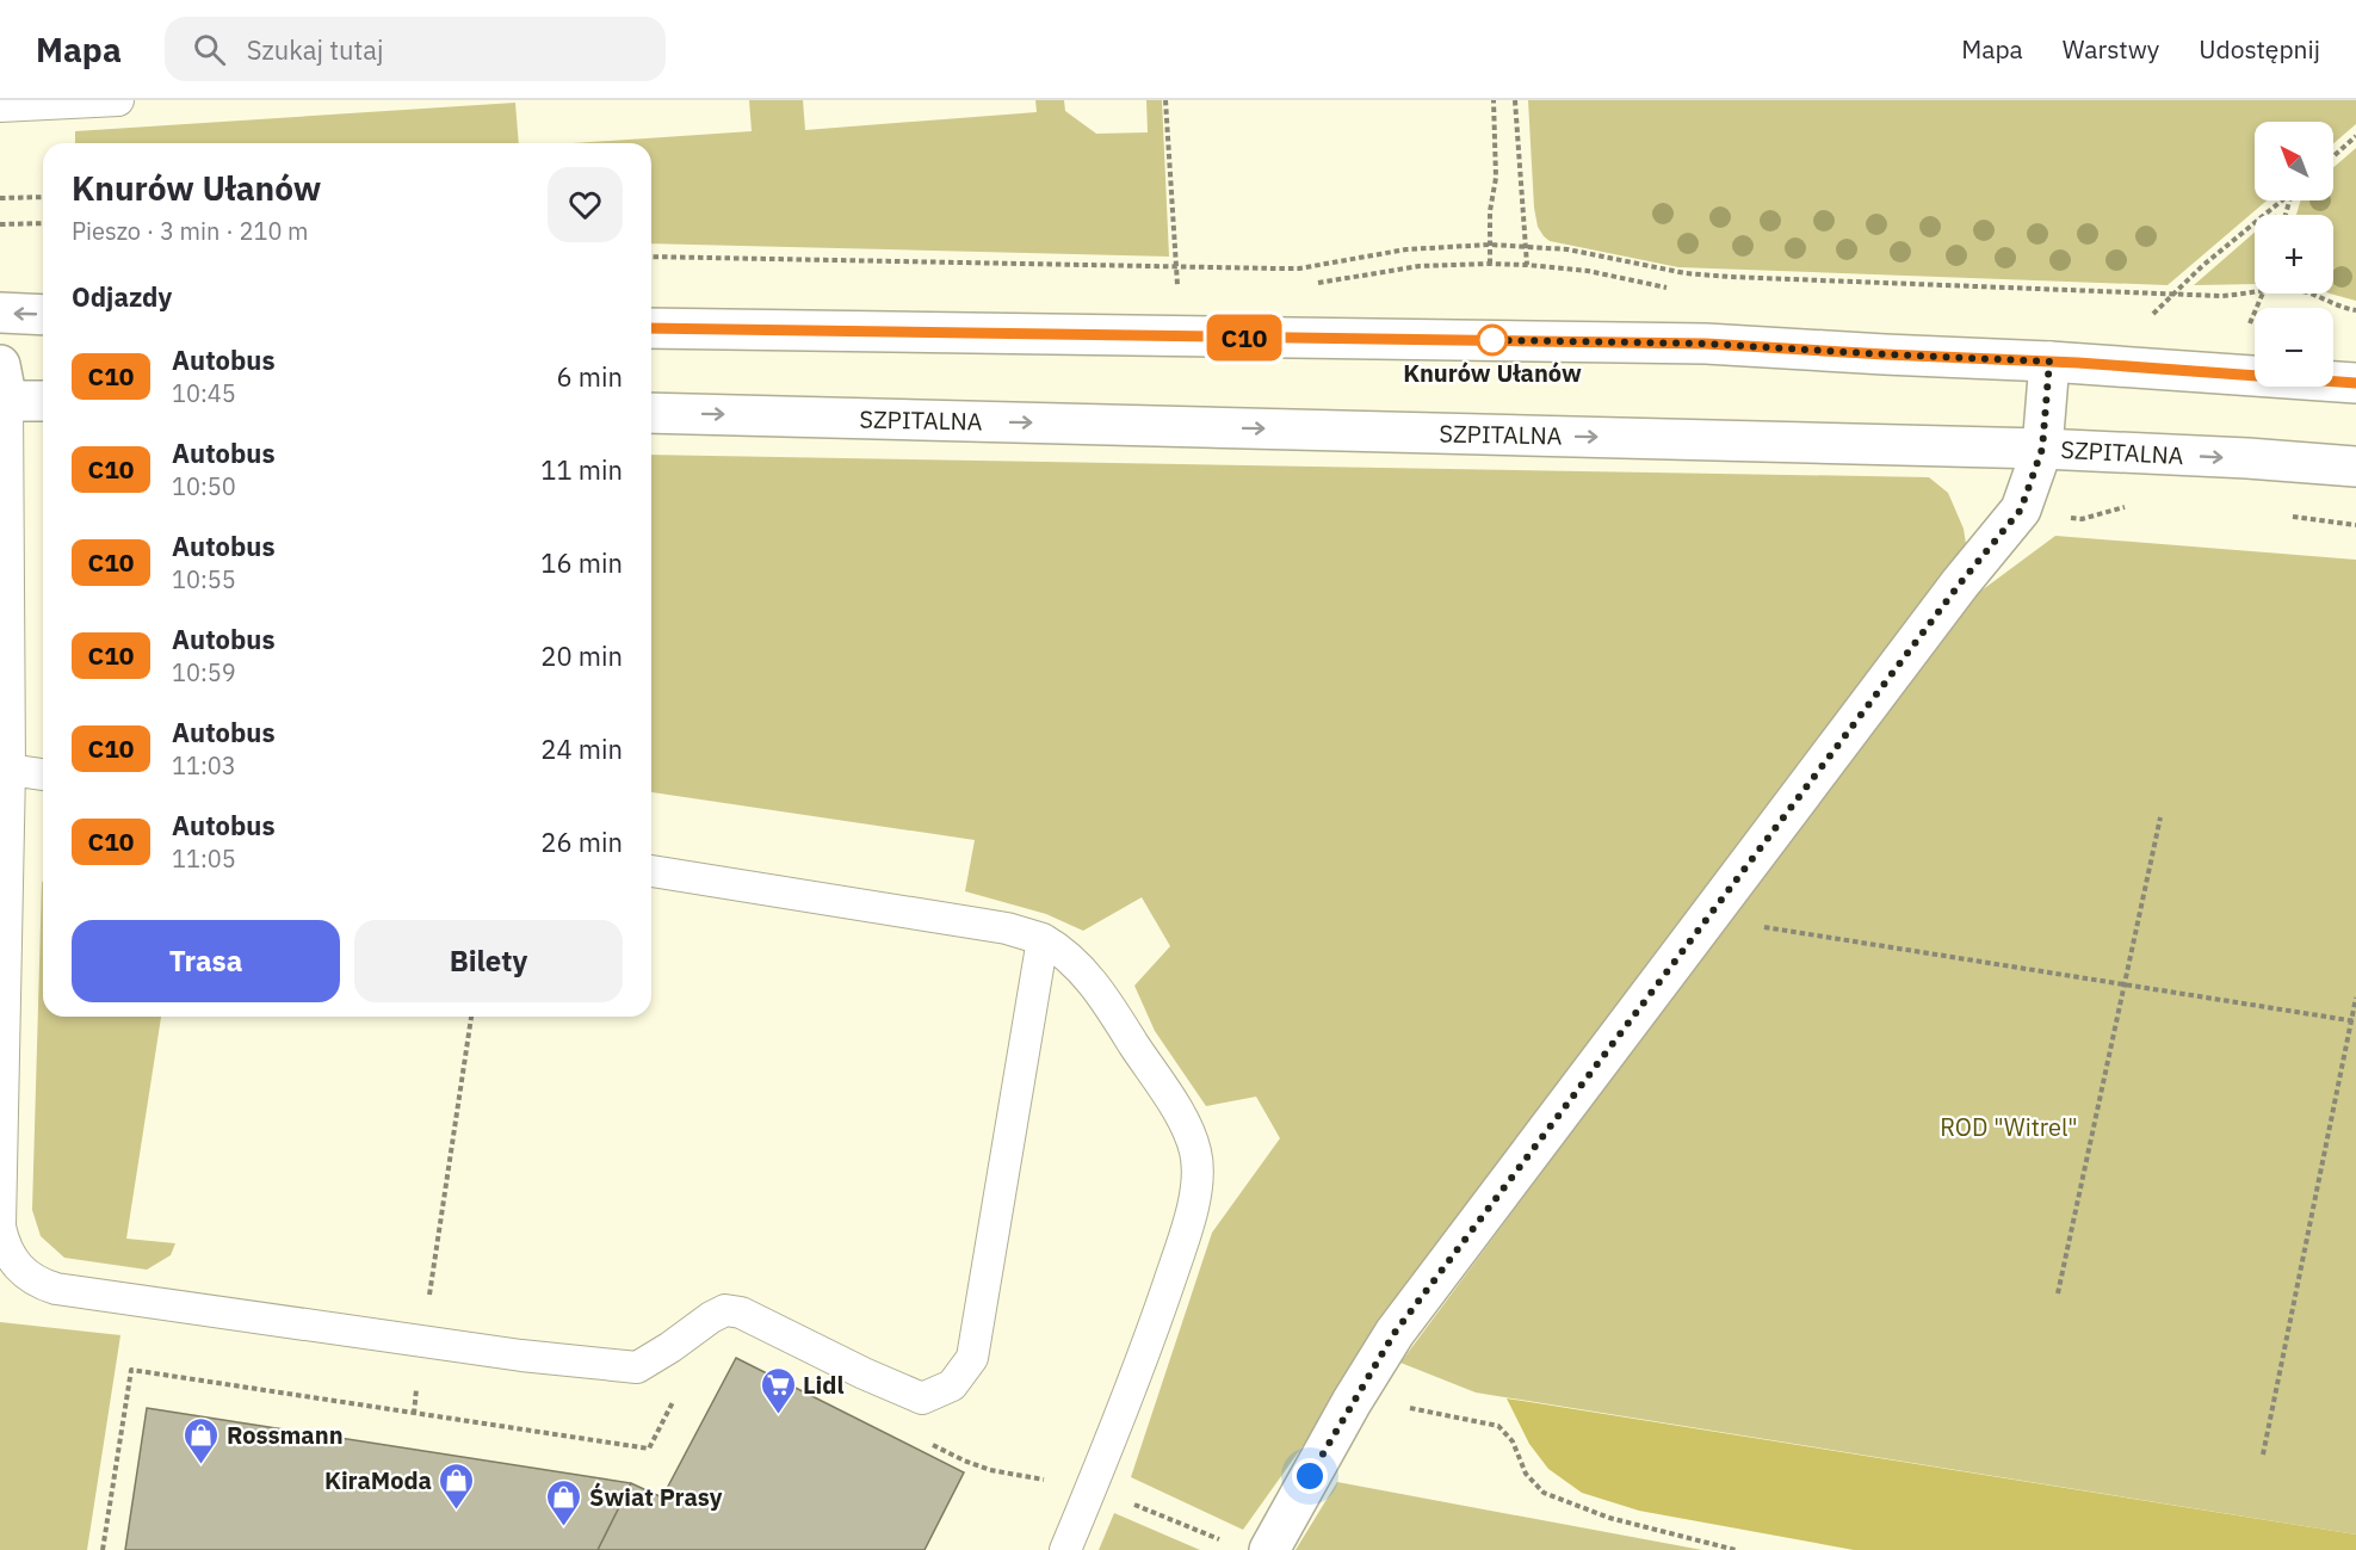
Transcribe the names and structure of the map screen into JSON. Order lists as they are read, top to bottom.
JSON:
{
  "streets": {
    "street": ["SZPITALNA"]
  },
  "parks": ["ROD \"Witrel\""],
  "places": {
    "other": ["Knurów Ułanów"],
    "supermarket": ["Lidl"],
    "shop": ["Rossmann", "KiraModa", "Świat Prasy"]
  },
  "lines": ["bus line C10"],
  "north": "top left",
  "page": {
    "header": "Mapa",
    "search": "Szukaj tutaj",
    "nav": ["Mapa", "Warstwy", "Udostępnij"],
    "on_map": "C10",
    "map_buttons": ["+", "−"],
    "heading": [
      ["Knurów Ułanów", "Pieszo · 3 min · 210 m"],
      "Odjazdy"
    ],
    "list": [
      {
        "mark": "C10",
        "name": "Autobus",
        "note": "10:45",
        "value": "6 min"
      },
      {
        "mark": "C10",
        "name": "Autobus",
        "note": "10:50",
        "value": "11 min"
      },
      {
        "mark": "C10",
        "name": "Autobus",
        "note": "10:55",
        "value": "16 min"
      },
      {
        "mark": "C10",
        "name": "Autobus",
        "note": "10:59",
        "value": "20 min"
      },
      {
        "mark": "C10",
        "name": "Autobus",
        "note": "11:03",
        "value": "24 min"
      },
      {
        "mark": "C10",
        "name": "Autobus",
        "note": "11:05",
        "value": "26 min"
      }
    ],
    "buttons": ["Trasa", "Bilety"]
  }
}
